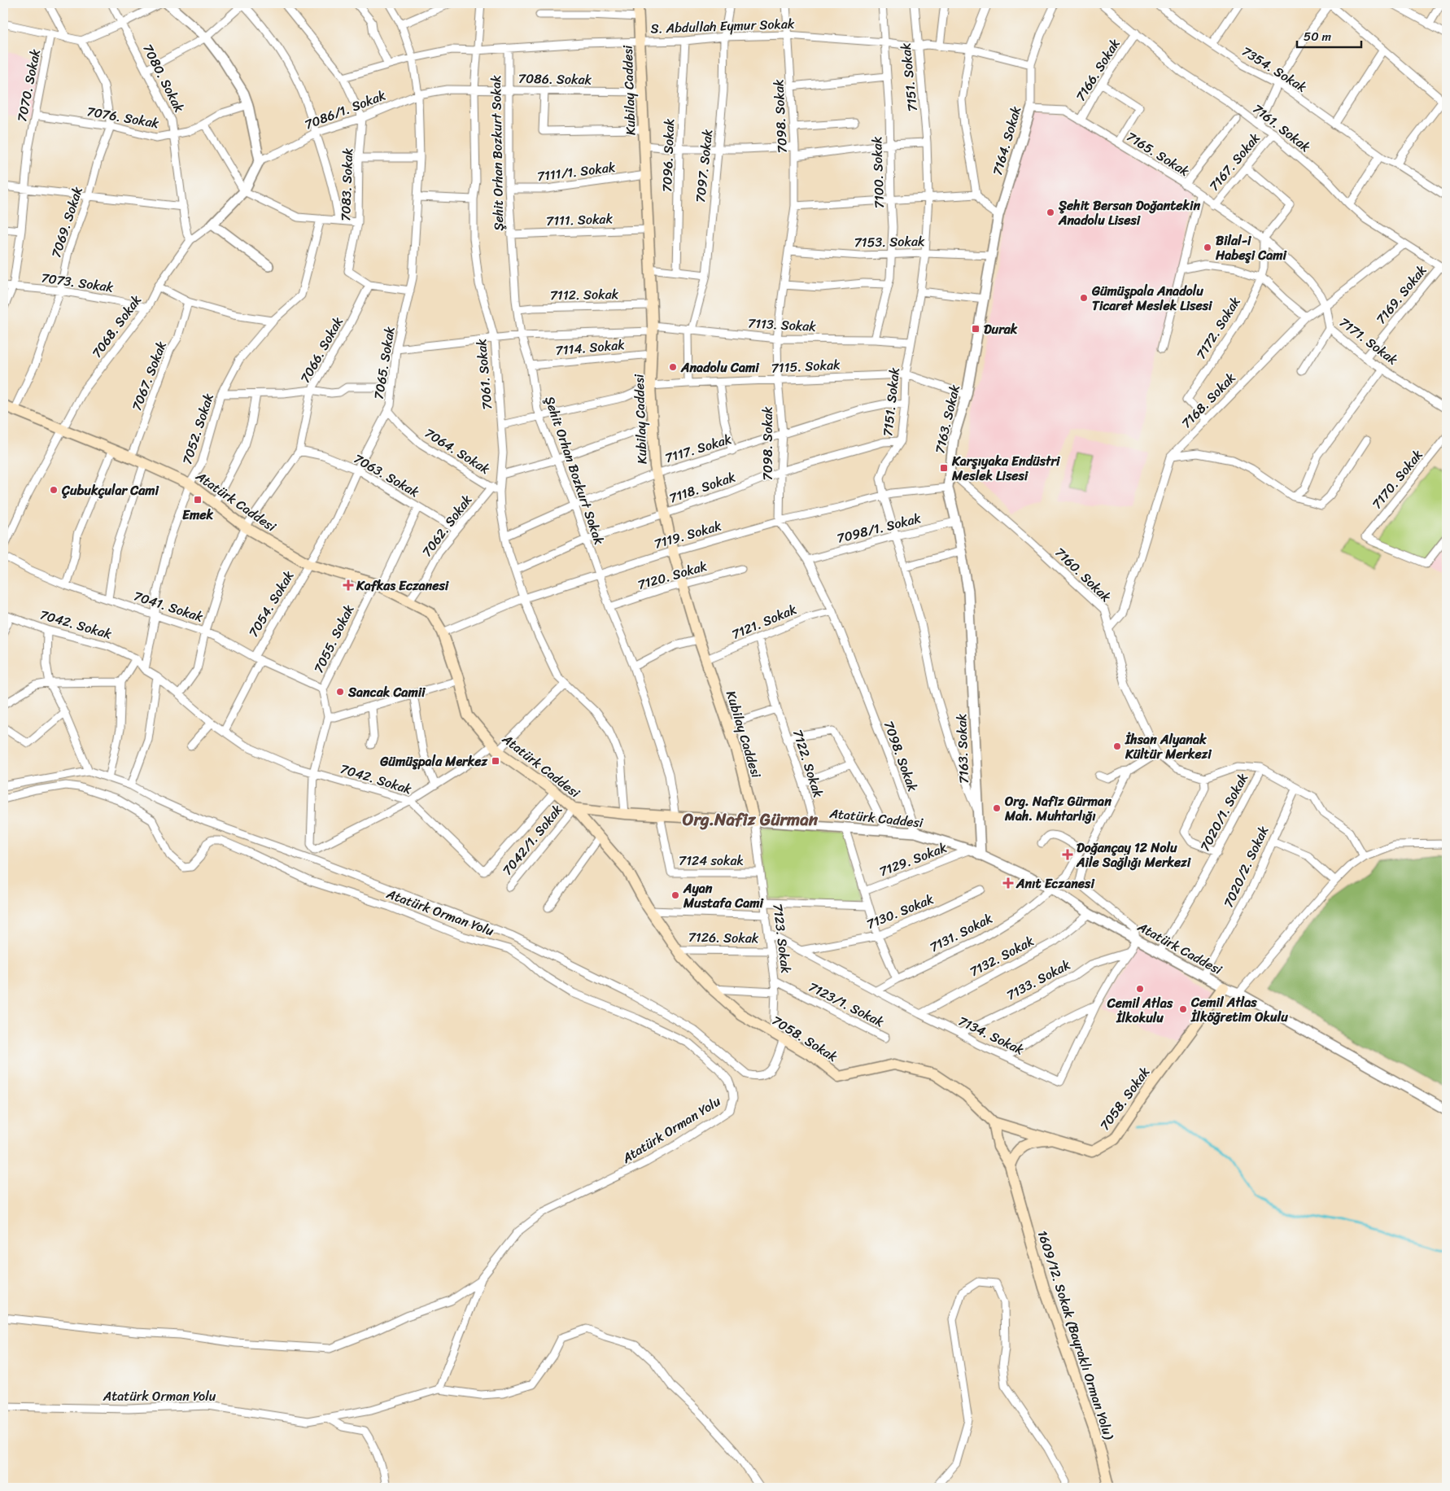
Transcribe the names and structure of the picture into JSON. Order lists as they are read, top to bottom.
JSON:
{
  "streets": {
    "main road": [
      "Kubilay Caddesi",
      "Atatürk Caddesi",
      "7058. Sokak",
      "1609/12. Sokak (Bayraklı Orman Yolu)"
    ],
    "street": [
      "S. Abdullah Eymur Sokak",
      "7354. Sokak",
      "7166. Sokak",
      "7151. Sokak",
      "7080. Sokak",
      "7086. Sokak",
      "7070. Sokak",
      "7086/1. Sokak",
      "7098. Sokak",
      "7076. Sokak",
      "7161. Sokak",
      "7164. Sokak",
      "Şehit Orhan Bozkurt Sokak",
      "7165. Sokak",
      "7096. Sokak",
      "7167. Sokak",
      "7097. Sokak",
      "7111/1. Sokak",
      "7100. Sokak",
      "7083. Sokak",
      "7111. Sokak",
      "7069. Sokak",
      "7153. Sokak",
      "7073. Sokak",
      "7112. Sokak",
      "7169. Sokak",
      "7113. Sokak",
      "7068. Sokak",
      "7172. Sokak",
      "7171. Sokak",
      "7114. Sokak",
      "7066. Sokak",
      "7065. Sokak",
      "7115. Sokak",
      "7061. Sokak",
      "7067. Sokak",
      "7168. Sokak",
      "7163. Sokak",
      "7052. Sokak",
      "7117. Sokak",
      "7064. Sokak",
      "7063. Sokak",
      "7170. Sokak",
      "7118. Sokak",
      "7062. Sokak",
      "7098/1. Sokak",
      "7119. Sokak",
      "7160. Sokak",
      "7120. Sokak",
      "7054. Sokak",
      "7041. Sokak",
      "7121. Sokak",
      "7042. Sokak",
      "7055. Sokak",
      "7122. Sokak",
      "7020/1. Sokak",
      "7042/1. Sokak",
      "7129. Sokak",
      "7124 sokak",
      "7020/2. Sokak",
      "7130. Sokak",
      "Atatürk Orman Yolu",
      "7131. Sokak",
      "7126. Sokak",
      "7123. Sokak",
      "7132. Sokak",
      "7133. Sokak",
      "7123/1. Sokak",
      "7134. Sokak"
    ]
  },
  "crossings": [
    ["S. Abdullah Eymur Sokak", "7151. Sokak"],
    ["S. Abdullah Eymur Sokak", "Kubilay Caddesi"],
    ["S. Abdullah Eymur Sokak", "7098. Sokak"],
    ["S. Abdullah Eymur Sokak", "7164. Sokak"],
    ["S. Abdullah Eymur Sokak", "Şehit Orhan Bozkurt Sokak"],
    ["S. Abdullah Eymur Sokak", "7096. Sokak"],
    ["S. Abdullah Eymur Sokak", "7097. Sokak"],
    ["S. Abdullah Eymur Sokak", "7100. Sokak"],
    ["S. Abdullah Eymur Sokak", "7065. Sokak"],
    ["S. Abdullah Eymur Sokak", "7061. Sokak"],
    ["7166. Sokak", "7161. Sokak"],
    ["7166. Sokak", "7165. Sokak"],
    ["7151. Sokak", "7153. Sokak"],
    ["7151. Sokak", "7113. Sokak"],
    ["7151. Sokak", "7115. Sokak"],
    ["7151. Sokak", "7163. Sokak"],
    ["7151. Sokak", "7117. Sokak"],
    ["7151. Sokak", "7118. Sokak"],
    ["7151. Sokak", "7098/1. Sokak"],
    ["7151. Sokak", "7119. Sokak"],
    ["7080. Sokak", "7076. Sokak"],
    ["7080. Sokak", "7068. Sokak"],
    ["7086. Sokak", "Kubilay Caddesi"],
    ["7086. Sokak", "7086/1. Sokak"],
    ["7086. Sokak", "Şehit Orhan Bozkurt Sokak"],
    ["7086. Sokak", "7065. Sokak"],
    ["7086. Sokak", "7061. Sokak"],
    ["7070. Sokak", "7076. Sokak"],
    ["7070. Sokak", "7073. Sokak"],
    ["Kubilay Caddesi", "7111/1. Sokak"],
    ["Kubilay Caddesi", "7111. Sokak"],
    ["Kubilay Caddesi", "7112. Sokak"],
    ["Kubilay Caddesi", "7113. Sokak"],
    ["Kubilay Caddesi", "7114. Sokak"],
    ["Kubilay Caddesi", "7115. Sokak"],
    ["Kubilay Caddesi", "7117. Sokak"],
    ["Kubilay Caddesi", "7118. Sokak"],
    ["Kubilay Caddesi", "Atatürk Caddesi"],
    ["Kubilay Caddesi", "7119. Sokak"],
    ["Kubilay Caddesi", "7120. Sokak"],
    ["Kubilay Caddesi", "7121. Sokak"],
    ["Kubilay Caddesi", "7123. Sokak"],
    ["7086/1. Sokak", "7083. Sokak"],
    ["7086/1. Sokak", "7065. Sokak"],
    ["7098. Sokak", "7153. Sokak"],
    ["7098. Sokak", "7113. Sokak"],
    ["7098. Sokak", "7115. Sokak"],
    ["7098. Sokak", "7117. Sokak"],
    ["7098. Sokak", "7118. Sokak"],
    ["7098. Sokak", "Atatürk Caddesi"],
    ["7098. Sokak", "7098/1. Sokak"],
    ["7098. Sokak", "7119. Sokak"],
    ["7098. Sokak", "7121. Sokak"],
    ["7076. Sokak", "7069. Sokak"],
    ["7161. Sokak", "7167. Sokak"],
    ["7161. Sokak", "7169. Sokak"],
    ["7161. Sokak", "7168. Sokak"],
    ["7164. Sokak", "7165. Sokak"],
    ["7164. Sokak", "7163. Sokak"],
    ["Şehit Orhan Bozkurt Sokak", "7111/1. Sokak"],
    ["Şehit Orhan Bozkurt Sokak", "7111. Sokak"],
    ["Şehit Orhan Bozkurt Sokak", "7112. Sokak"],
    ["Şehit Orhan Bozkurt Sokak", "7113. Sokak"],
    ["Şehit Orhan Bozkurt Sokak", "7114. Sokak"],
    ["Şehit Orhan Bozkurt Sokak", "7115. Sokak"],
    ["Şehit Orhan Bozkurt Sokak", "7117. Sokak"],
    ["Şehit Orhan Bozkurt Sokak", "7118. Sokak"],
    ["Şehit Orhan Bozkurt Sokak", "Atatürk Caddesi"],
    ["Şehit Orhan Bozkurt Sokak", "7119. Sokak"],
    ["Şehit Orhan Bozkurt Sokak", "7120. Sokak"],
    ["7165. Sokak", "7167. Sokak"],
    ["7165. Sokak", "7172. Sokak"],
    ["7165. Sokak", "7171. Sokak"],
    ["7097. Sokak", "7113. Sokak"],
    ["7097. Sokak", "7115. Sokak"],
    ["7100. Sokak", "7153. Sokak"],
    ["7100. Sokak", "7113. Sokak"],
    ["7083. Sokak", "7066. Sokak"],
    ["7069. Sokak", "7073. Sokak"],
    ["7069. Sokak", "Atatürk Caddesi"],
    ["7153. Sokak", "7163. Sokak"],
    ["7073. Sokak", "7068. Sokak"],
    ["7169. Sokak", "7171. Sokak"],
    ["7113. Sokak", "7065. Sokak"],
    ["7113. Sokak", "7061. Sokak"],
    ["7068. Sokak", "Atatürk Caddesi"],
    ["7172. Sokak", "7171. Sokak"],
    ["7172. Sokak", "7168. Sokak"],
    ["7171. Sokak", "7168. Sokak"],
    ["7066. Sokak", "7063. Sokak"],
    ["7066. Sokak", "Atatürk Caddesi"],
    ["7066. Sokak", "7041. Sokak"],
    ["7066. Sokak", "7042. Sokak"],
    ["7065. Sokak", "7064. Sokak"],
    ["7065. Sokak", "7063. Sokak"],
    ["7065. Sokak", "Atatürk Caddesi"],
    ["7065. Sokak", "7054. Sokak"],
    ["7115. Sokak", "7061. Sokak"],
    ["7115. Sokak", "7163. Sokak"],
    ["7061. Sokak", "7117. Sokak"],
    ["7061. Sokak", "7064. Sokak"],
    ["7061. Sokak", "7118. Sokak"],
    ["7061. Sokak", "Atatürk Caddesi"],
    ["7061. Sokak", "7119. Sokak"],
    ["7067. Sokak", "Atatürk Caddesi"],
    ["7168. Sokak", "7160. Sokak"],
    ["7163. Sokak", "Atatürk Caddesi"],
    ["7163. Sokak", "7098/1. Sokak"],
    ["7163. Sokak", "7119. Sokak"],
    ["7163. Sokak", "7160. Sokak"],
    ["7052. Sokak", "Atatürk Caddesi"],
    ["7052. Sokak", "7041. Sokak"],
    ["7052. Sokak", "7042. Sokak"],
    ["7064. Sokak", "7062. Sokak"],
    ["7063. Sokak", "7062. Sokak"],
    ["7063. Sokak", "7055. Sokak"],
    ["Atatürk Caddesi", "7062. Sokak"],
    ["Atatürk Caddesi", "7119. Sokak"],
    ["Atatürk Caddesi", "7054. Sokak"],
    ["Atatürk Caddesi", "7042. Sokak"],
    ["Atatürk Caddesi", "7055. Sokak"],
    ["Atatürk Caddesi", "7122. Sokak"],
    ["Atatürk Caddesi", "7020/1. Sokak"],
    ["Atatürk Caddesi", "7042/1. Sokak"],
    ["Atatürk Caddesi", "7129. Sokak"],
    ["Atatürk Caddesi", "7124 sokak"],
    ["Atatürk Caddesi", "7020/2. Sokak"],
    ["Atatürk Caddesi", "7131. Sokak"],
    ["Atatürk Caddesi", "7123. Sokak"],
    ["Atatürk Caddesi", "7132. Sokak"],
    ["Atatürk Caddesi", "7134. Sokak"],
    ["Atatürk Caddesi", "7058. Sokak"],
    ["7054. Sokak", "7041. Sokak"],
    ["7054. Sokak", "7042. Sokak"],
    ["7041. Sokak", "7055. Sokak"],
    ["7121. Sokak", "7122. Sokak"],
    ["7042. Sokak", "7055. Sokak"],
    ["7020/1. Sokak", "7020/2. Sokak"],
    ["7042/1. Sokak", "7058. Sokak"],
    ["7124 sokak", "7123. Sokak"],
    ["7130. Sokak", "7134. Sokak"],
    ["7131. Sokak", "7134. Sokak"],
    ["7126. Sokak", "7123. Sokak"],
    ["7126. Sokak", "7058. Sokak"],
    ["7123. Sokak", "7123/1. Sokak"],
    ["7123. Sokak", "7134. Sokak"],
    ["7123. Sokak", "7058. Sokak"],
    ["7132. Sokak", "7134. Sokak"],
    ["7133. Sokak", "7134. Sokak"],
    ["7058. Sokak", "1609/12. Sokak (Bayraklı Orman Yolu)"]
  ],
  "districts": ["Org.Nafiz Gürman"],
  "places": {
    "other": [
      "Şehit Bersan Doğantekin Anadolu Lisesi",
      "Bilal-i Habeşi Cami",
      "Gümüşpala Anadolu Ticaret Meslek Lisesi",
      "Anadolu Cami",
      "Çubukçular Cami",
      "Sancak Camii",
      "İhsan Alyanak Kültür Merkezi",
      "Org. Nafiz Gürman Mah. Muhtarlığı",
      "Ayan Mustafa Cami",
      "Cemil Atlas İlkokulu",
      "Cemil Atlas İlköğretim Okulu"
    ],
    "transit": [
      "Durak",
      "Karşıyaka Endüstri Meslek Lisesi",
      "Emek",
      "Gümüşpala Merkez"
    ],
    "health": ["Kafkas Eczanesi", "Doğançay 12 Nolu Aile Sağlığı Merkezi", "Anıt Eczanesi"]
  },
  "scale_bar": "50 m"
}
